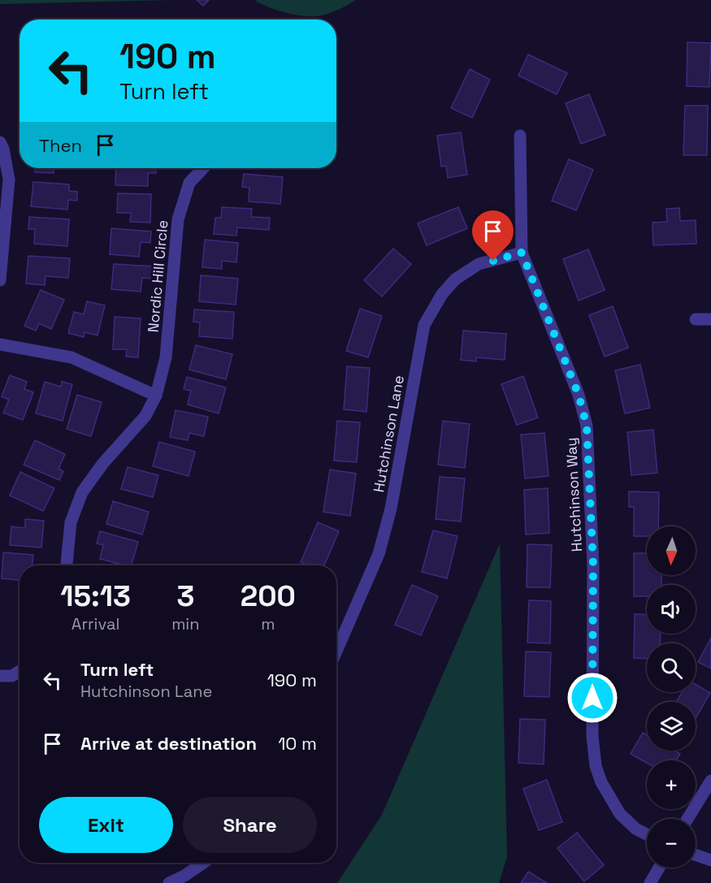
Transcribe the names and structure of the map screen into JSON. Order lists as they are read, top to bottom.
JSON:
{
  "streets": {
    "street": ["Nordic Hill Circle", "Hutchinson Lane", "Hutchinson Way"]
  },
  "crossings": [
    ["Hutchinson Lane", "Hutchinson Way"]
  ],
  "north": "bottom",
  "page": {
    "turn": ["190 m", "Turn left"],
    "then": "Then",
    "map_buttons": ["+", "−"],
    "eta": [
      "15:13",
      "Arrival",
      "3",
      "min",
      "200",
      "m"
    ],
    "list": [
      {
        "name": "Turn left",
        "note": "Hutchinson Lane",
        "value": "190 m"
      },
      {
        "name": "Arrive at destination",
        "value": "10 m"
      }
    ],
    "buttons": ["Exit", "Share"]
  }
}
